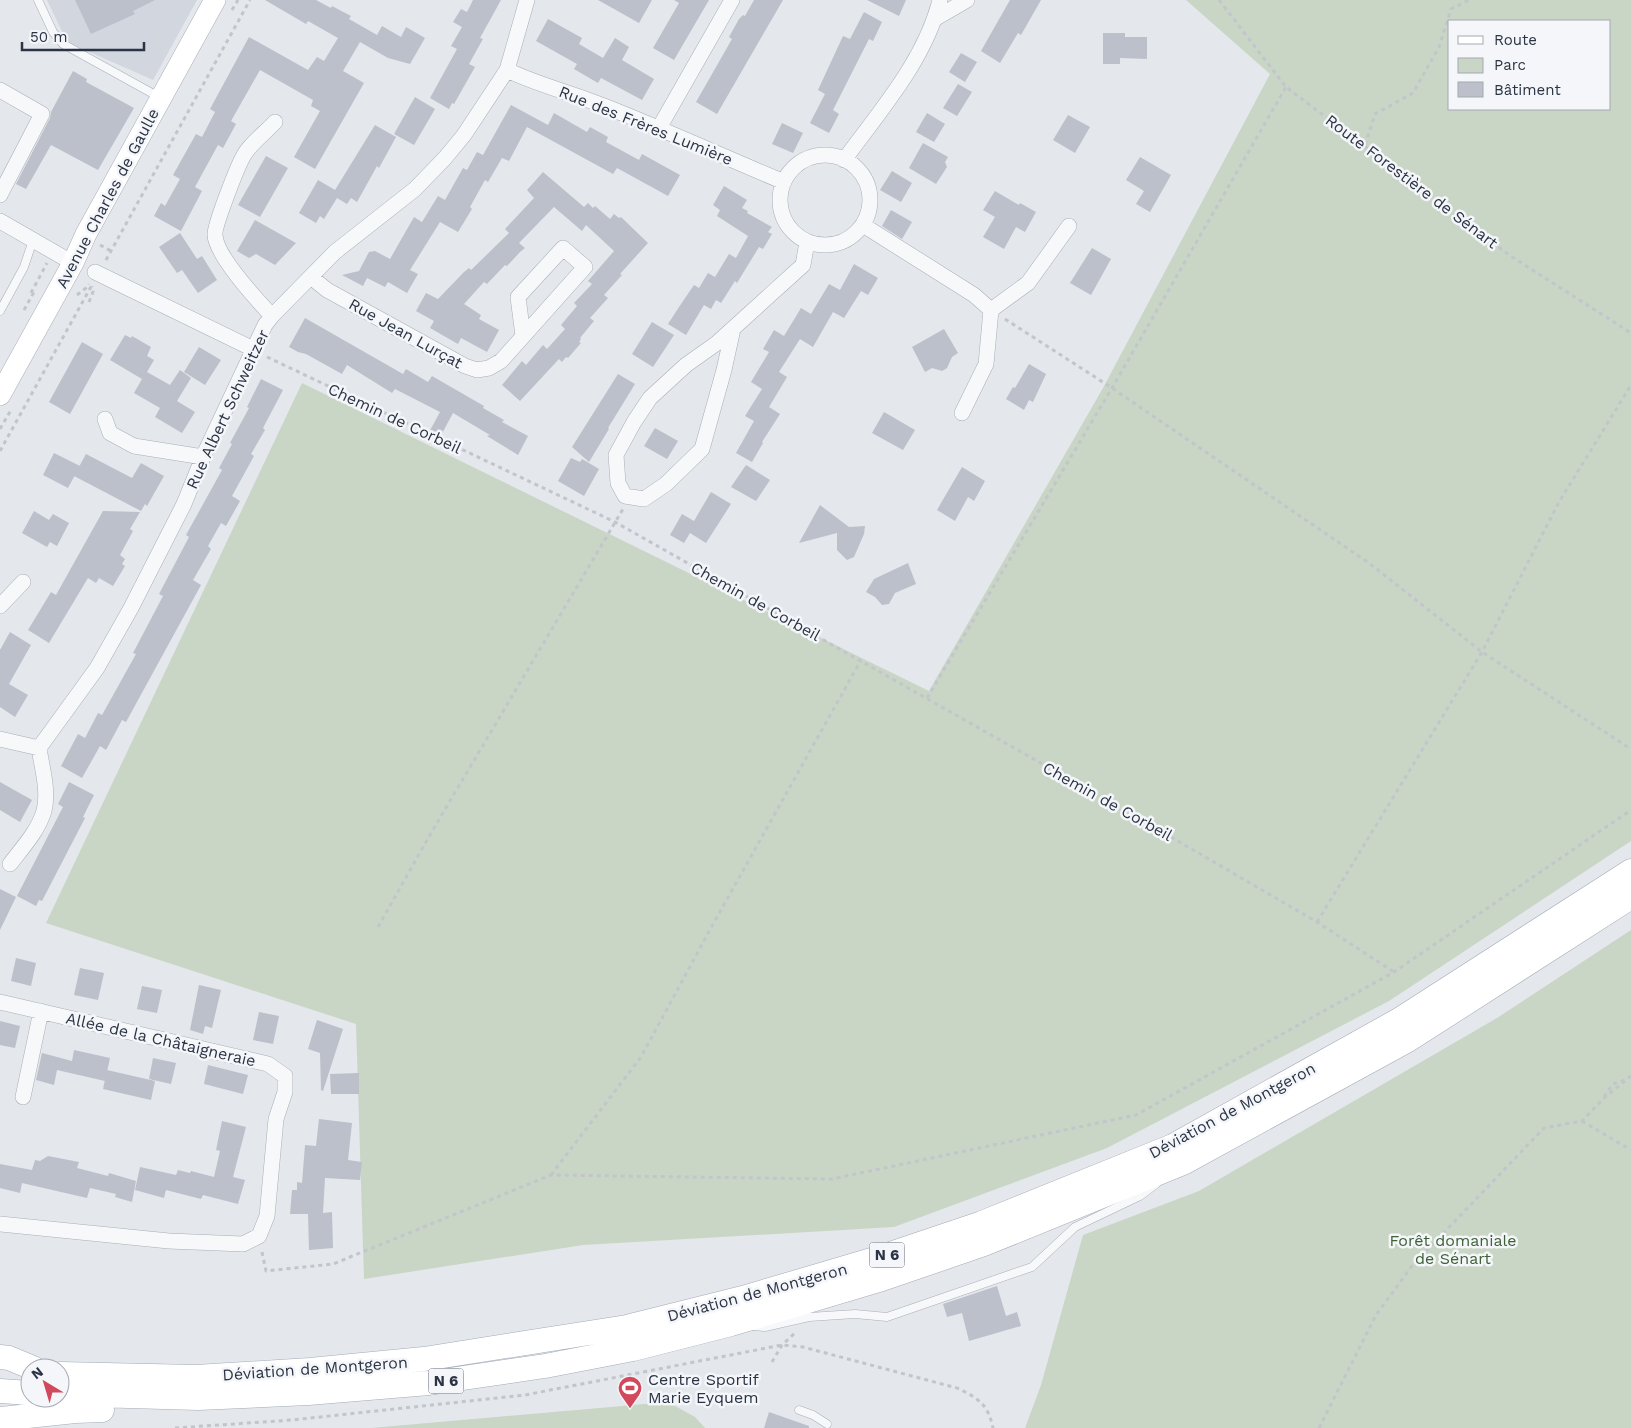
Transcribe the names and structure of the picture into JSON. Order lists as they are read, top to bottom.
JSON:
{
  "streets": {
    "main road": ["Avenue Charles de Gaulle", "Déviation de Montgeron", "N 6"],
    "street": [
      "Rue des Frères Lumière",
      "Rue Jean Lurçat",
      "Rue Albert Schweitzer",
      "Allée de la Châtaigneraie"
    ],
    "path": ["Route Forestière de Sénart", "Chemin de Corbeil"]
  },
  "crossings": [
    ["Rue des Frères Lumière", "Rue Albert Schweitzer"],
    ["Rue Jean Lurçat", "Rue Albert Schweitzer"],
    ["Rue Albert Schweitzer", "Chemin de Corbeil"]
  ],
  "parks": ["Forêt domaniale de Sénart"],
  "places": {
    "sports": ["Centre Sportif Marie Eyquem"]
  },
  "legend": ["Route", "Parc", "Bâtiment"],
  "scale_bar": "50 m",
  "north": "top left"
}
